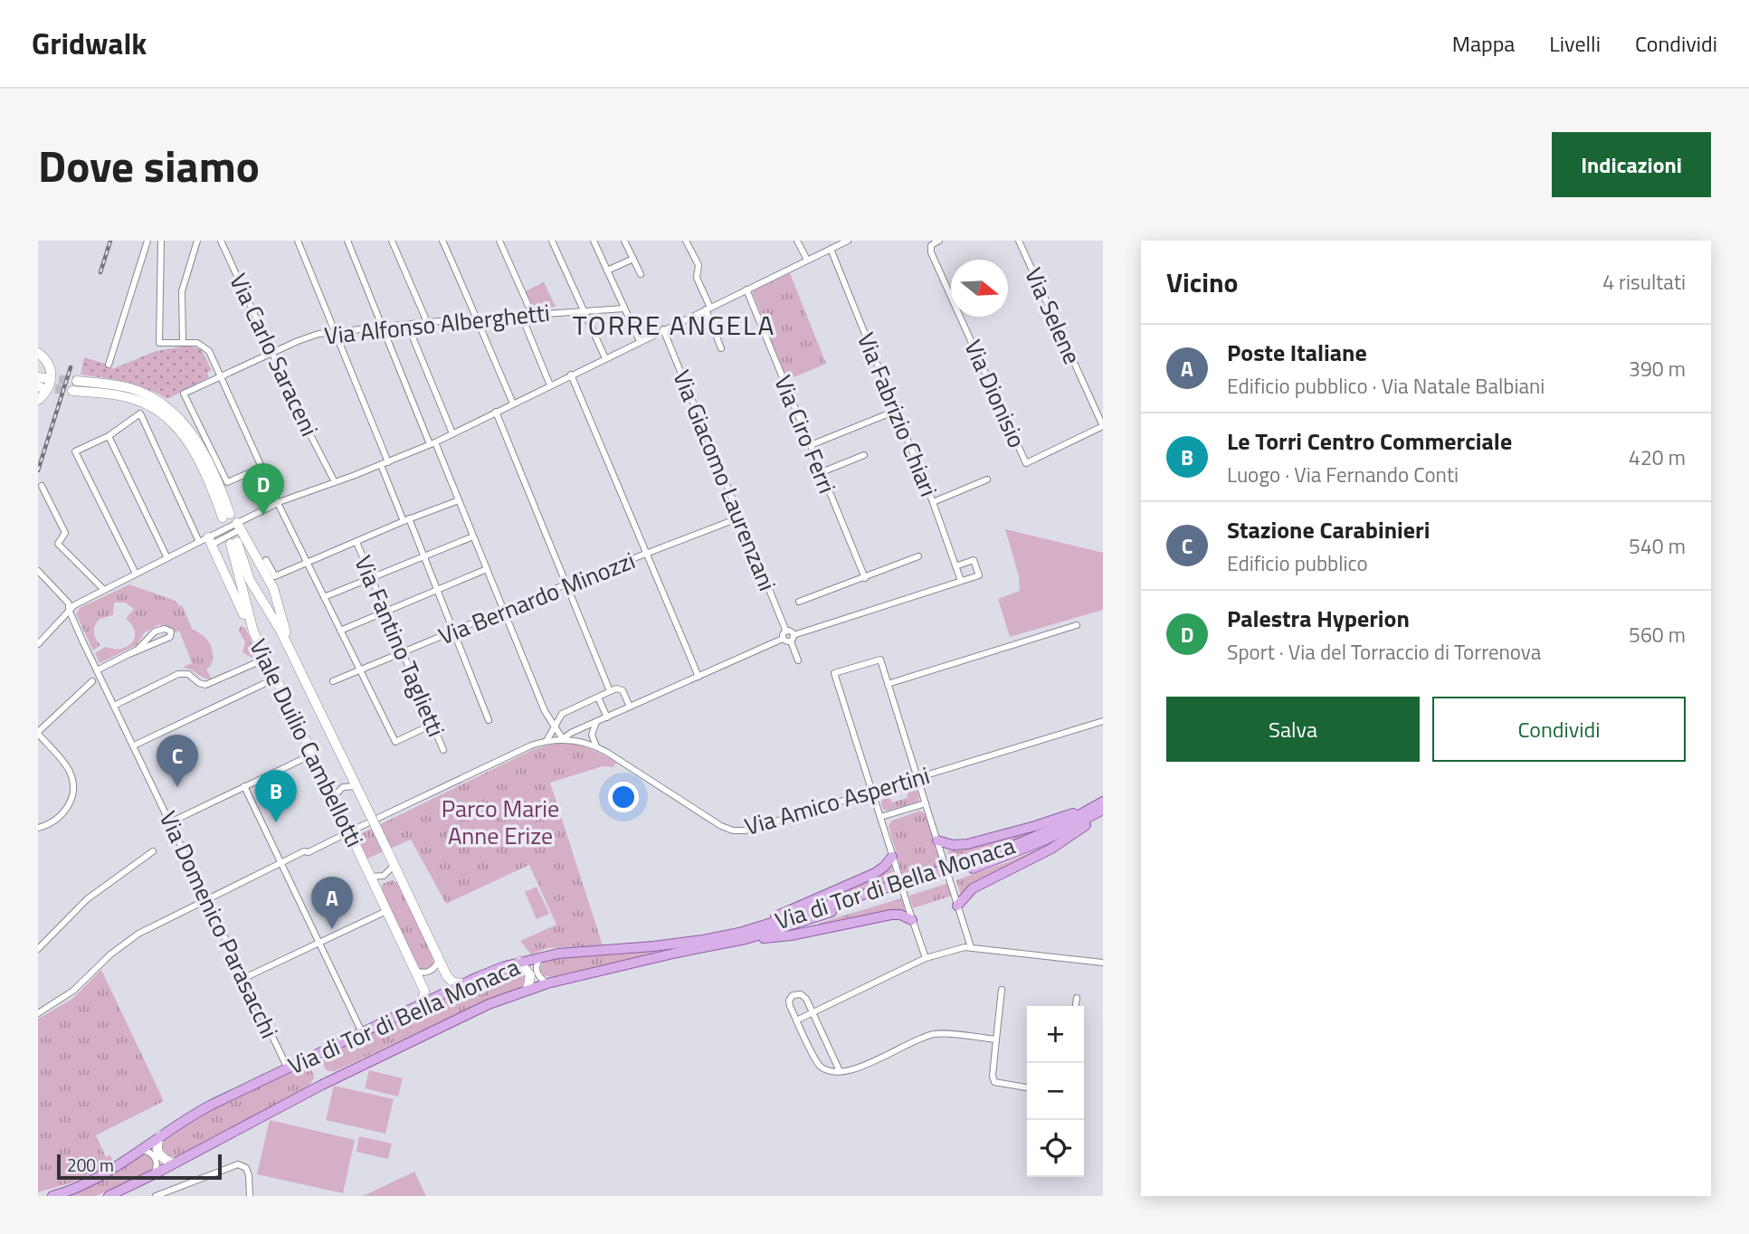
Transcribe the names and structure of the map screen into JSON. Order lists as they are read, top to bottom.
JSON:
{
  "streets": {
    "main road": ["Viale Duilio Cambellotti", "Via di Tor di Bella Monaca"],
    "street": [
      "Via Selene",
      "Via Alfonso Alberghetti",
      "Via Carlo Saraceni",
      "Via Dionisio",
      "Via Fabrizio Chiari",
      "Via Ciro Ferri",
      "Via Giacomo Laurenzani",
      "Via Bernardo Minozzi",
      "Via Fantino Taglietti",
      "Via Amico Aspertini",
      "Via Domenico Parasacchi"
    ]
  },
  "crossings": [
    ["Via Selene", "Via Dionisio"],
    ["Via Alfonso Alberghetti", "Via Carlo Saraceni"],
    ["Via Giacomo Laurenzani", "Via Bernardo Minozzi"],
    ["Via Bernardo Minozzi", "Via Fantino Taglietti"],
    ["Viale Duilio Cambellotti", "Via di Tor di Bella Monaca"],
    ["Via di Tor di Bella Monaca", "Via Domenico Parasacchi"]
  ],
  "districts": ["TORRE ANGELA"],
  "parks": ["Parco Marie Anne Erize"],
  "scale_bar": "200 m",
  "north": "right",
  "page": {
    "header": "Gridwalk",
    "nav": ["Mappa", "Livelli", "Condividi"],
    "title": "Dove siamo",
    "buttons": [
      "Indicazioni",
      ["Salva", "Condividi"]
    ],
    "heading": ["Vicino", "4 risultati"],
    "list": [
      {
        "mark": "A",
        "name": "Poste Italiane",
        "note": "Edificio pubblico · Via Natale Balbiani",
        "value": "390 m"
      },
      {
        "mark": "B",
        "name": "Le Torri Centro Commerciale",
        "note": "Luogo · Via Fernando Conti",
        "value": "420 m"
      },
      {
        "mark": "C",
        "name": "Stazione Carabinieri",
        "note": "Edificio pubblico",
        "value": "540 m"
      },
      {
        "mark": "D",
        "name": "Palestra Hyperion",
        "note": "Sport · Via del Torraccio di Torrenova",
        "value": "560 m"
      }
    ],
    "pins": [
      "D",
      "C",
      "B",
      "A"
    ],
    "map_buttons": ["+", "−"],
    "scale": "200 m"
  }
}
